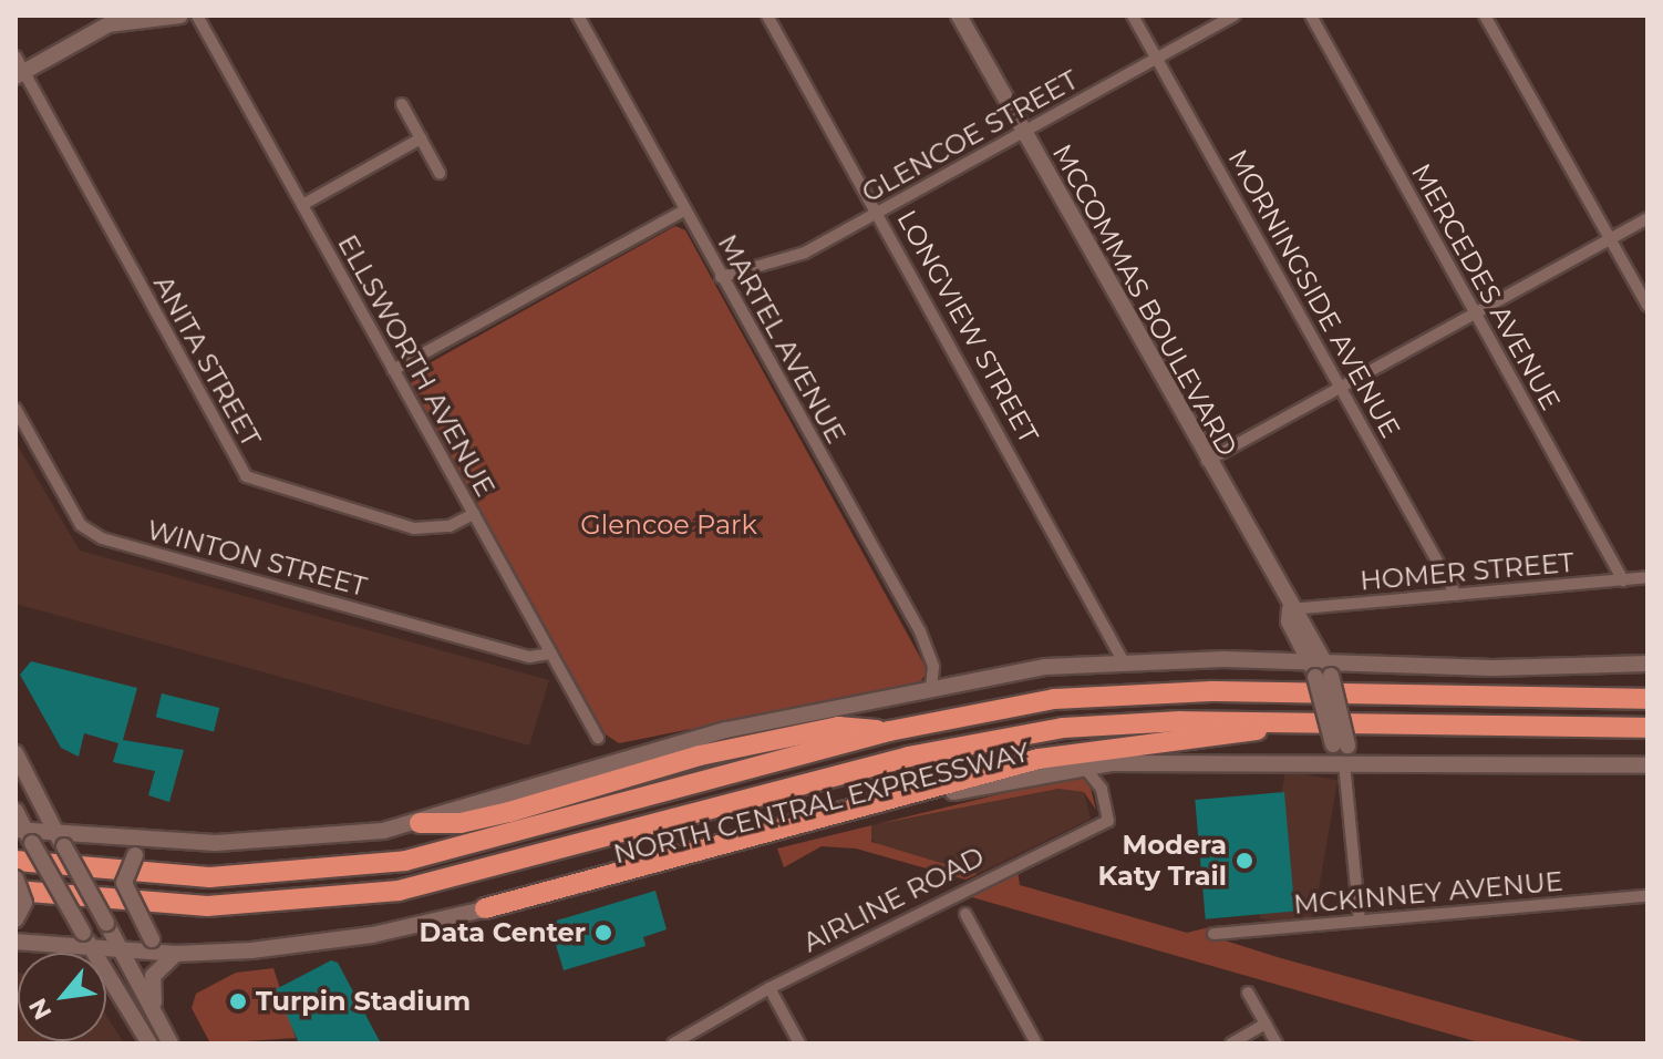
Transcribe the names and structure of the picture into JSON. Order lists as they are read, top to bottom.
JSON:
{
  "streets": {
    "highway": ["NORTH CENTRAL EXPRESSWAY"],
    "main road": ["MCCOMMAS BOULEVARD"],
    "street": [
      "GLENCOE STREET",
      "MERCEDES AVENUE",
      "MORNINGSIDE AVENUE",
      "LONGVIEW STREET",
      "MARTEL AVENUE",
      "ANITA STREET",
      "ELLSWORTH AVENUE",
      "WINTON STREET",
      "HOMER STREET",
      "MCKINNEY AVENUE",
      "AIRLINE ROAD"
    ]
  },
  "crossings": [
    ["GLENCOE STREET", "MORNINGSIDE AVENUE"],
    ["GLENCOE STREET", "MCCOMMAS BOULEVARD"],
    ["GLENCOE STREET", "LONGVIEW STREET"],
    ["GLENCOE STREET", "MARTEL AVENUE"],
    ["MERCEDES AVENUE", "HOMER STREET"],
    ["MORNINGSIDE AVENUE", "HOMER STREET"],
    ["MCCOMMAS BOULEVARD", "HOMER STREET"],
    ["MCCOMMAS BOULEVARD", "NORTH CENTRAL EXPRESSWAY"],
    ["MCCOMMAS BOULEVARD", "MCKINNEY AVENUE"],
    ["ANITA STREET", "ELLSWORTH AVENUE"],
    ["ELLSWORTH AVENUE", "WINTON STREET"],
    ["NORTH CENTRAL EXPRESSWAY", "AIRLINE ROAD"]
  ],
  "parks": ["Glencoe Park"],
  "places": ["Modera Katy Trail", "Data Center", "Turpin Stadium"],
  "north": "bottom left"
}
